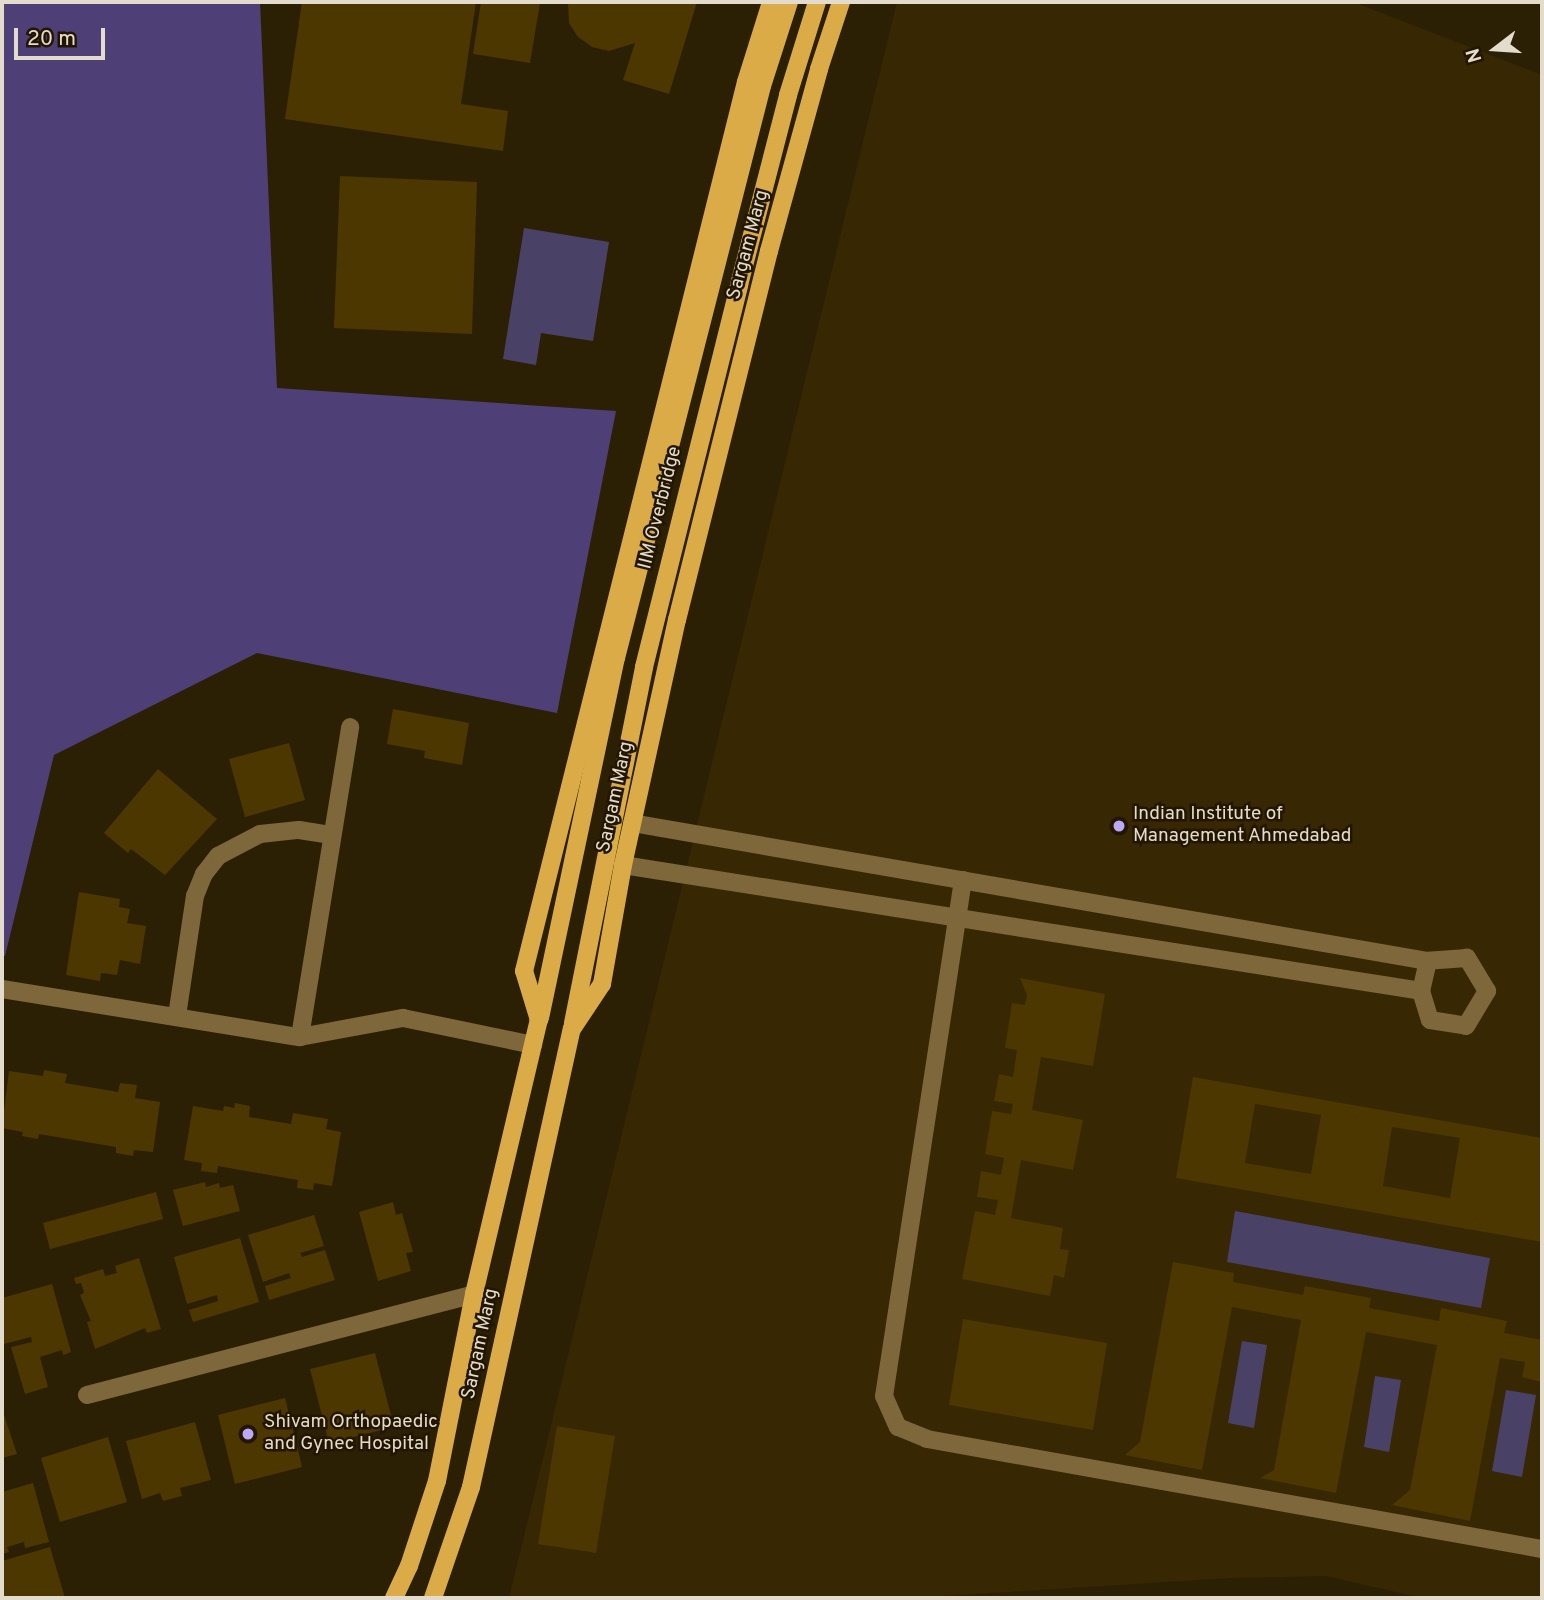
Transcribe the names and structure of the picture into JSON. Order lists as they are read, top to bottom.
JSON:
{
  "streets": {
    "main road": ["Sargam Marg", "IIM Overbridge"]
  },
  "crossings": [
    ["Sargam Marg", "IIM Overbridge"]
  ],
  "places": ["Indian Institute of Management Ahmedabad", "Shivam Orthopaedic and Gynec Hospital"],
  "scale_bar": "20 m",
  "north": "left"
}
